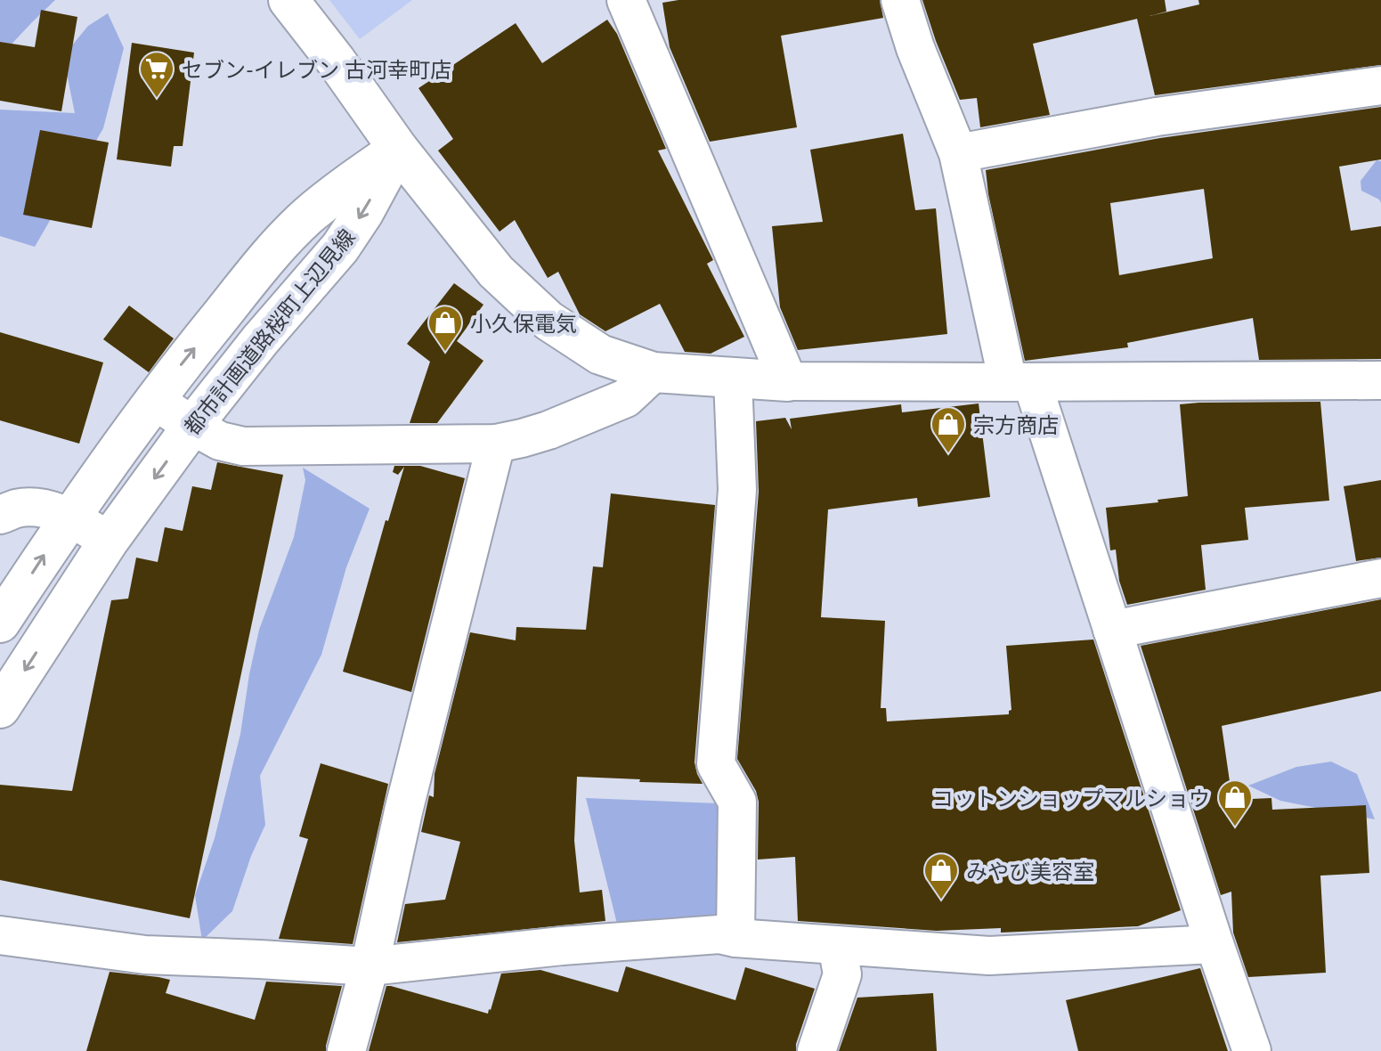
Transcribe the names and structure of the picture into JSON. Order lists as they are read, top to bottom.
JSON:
{
  "streets": {
    "street": ["都市計画道路桜町上辺見線"]
  },
  "places": {
    "supermarket": ["セブン-イレブン 古河幸町店"],
    "shop": [
      "小久保電気",
      "宗方商店",
      "コットンショップマルショウ",
      "みやび美容室"
    ]
  }
}
